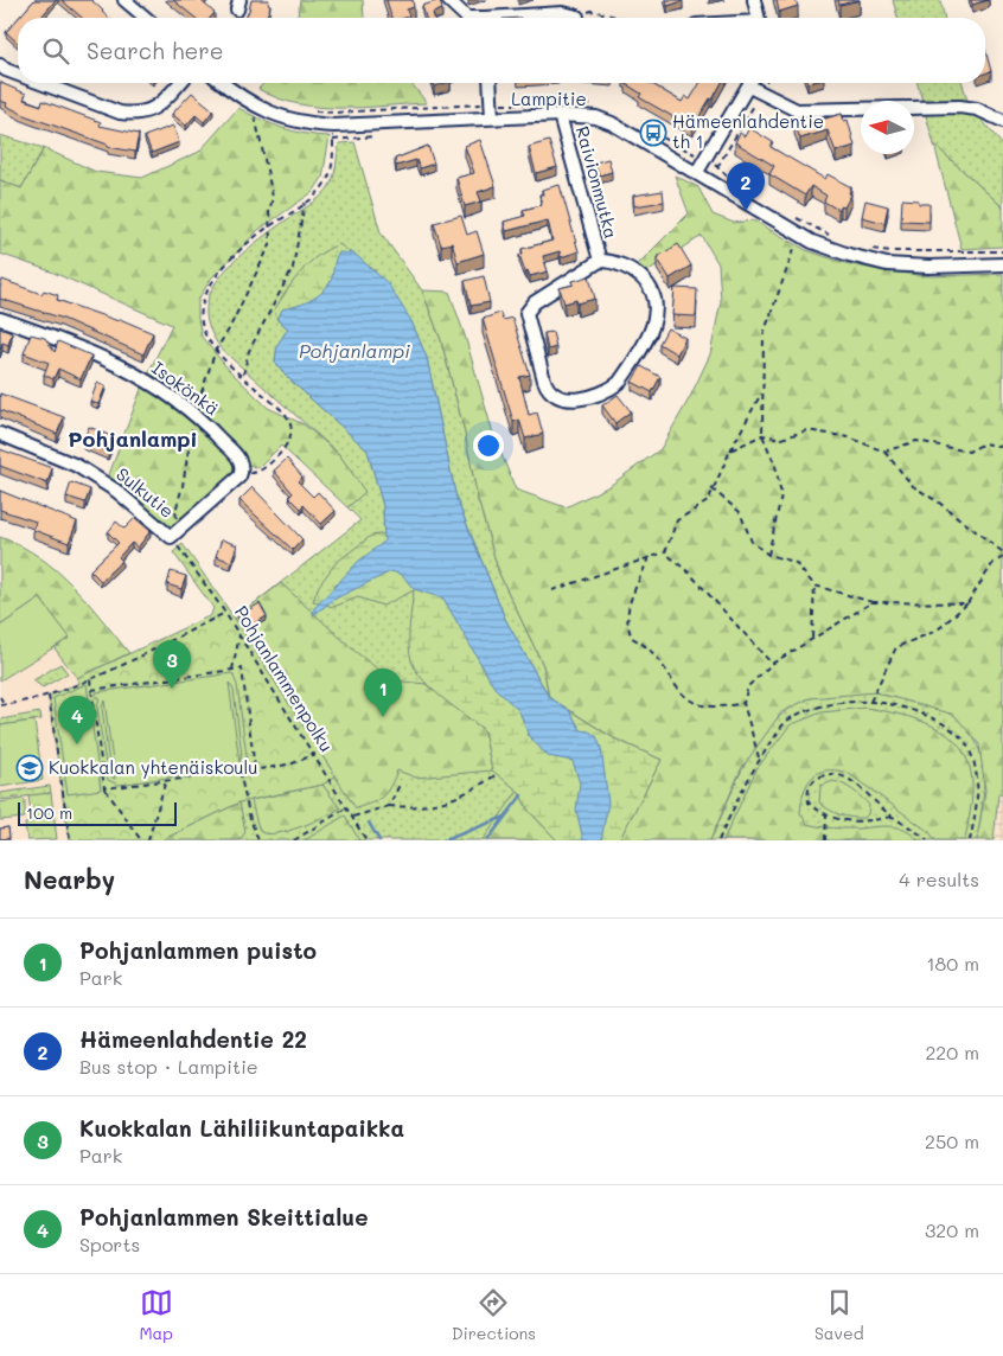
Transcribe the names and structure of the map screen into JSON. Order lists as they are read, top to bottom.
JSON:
{
  "streets": {
    "street": [
      "Lampitie",
      "Raivionmutka",
      "Isokönkä",
      "Sulkutie"
    ],
    "path": ["Pohjanlammenpolku"]
  },
  "crossings": [
    ["Lampitie", "Raivionmutka"],
    ["Sulkutie", "Pohjanlammenpolku"]
  ],
  "districts": ["Pohjanlampi"],
  "water": ["Pohjanlampi"],
  "places": {
    "bus stop": ["Hämeenlahdentie th 1"],
    "school or university": ["Kuokkalan yhtenäiskoulu"]
  },
  "scale_bar": "100 m",
  "north": "left",
  "page": {
    "search": "Search here",
    "pins": [
      "2",
      "3",
      "1",
      "4"
    ],
    "scale": "100 m",
    "heading": ["Nearby", "4 results"],
    "list": [
      {
        "mark": "1",
        "name": "Pohjanlammen puisto",
        "note": "Park",
        "value": "180 m"
      },
      {
        "mark": "2",
        "name": "Hämeenlahdentie 22",
        "note": "Bus stop · Lampitie",
        "value": "220 m"
      },
      {
        "mark": "3",
        "name": "Kuokkalan Lähiliikuntapaikka",
        "note": "Park",
        "value": "250 m"
      },
      {
        "mark": "4",
        "name": "Pohjanlammen Skeittialue",
        "note": "Sports",
        "value": "320 m"
      }
    ],
    "nav": ["Map", "Directions", "Saved"]
  }
}
